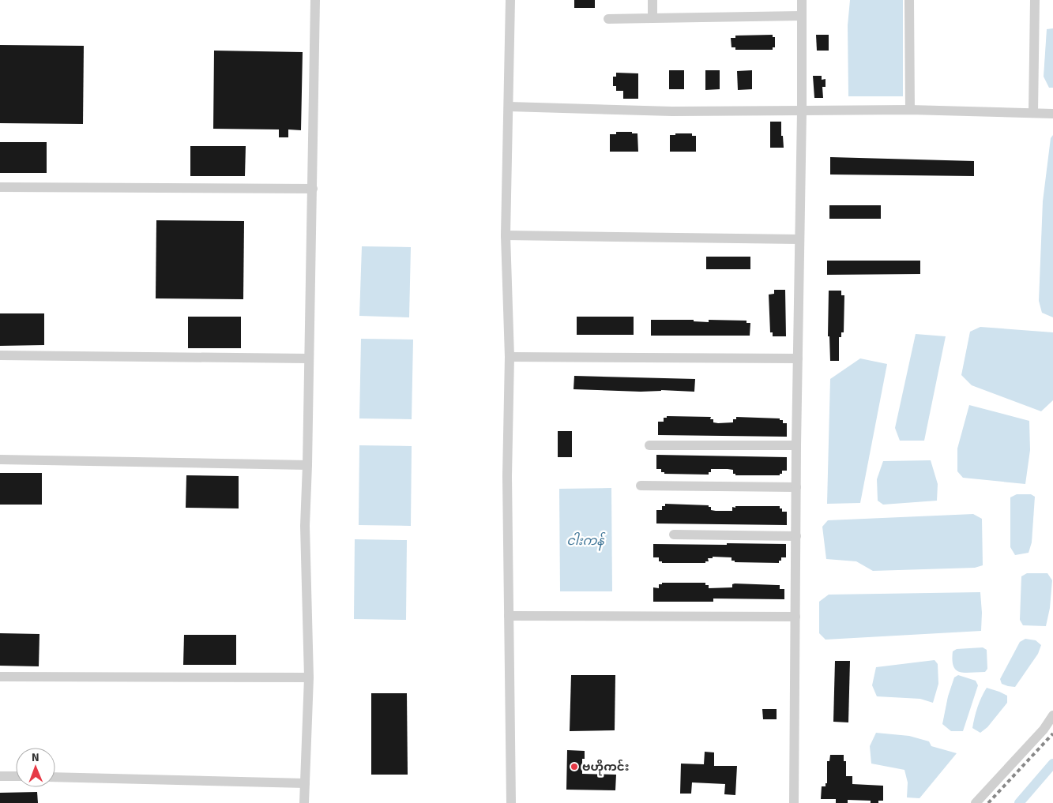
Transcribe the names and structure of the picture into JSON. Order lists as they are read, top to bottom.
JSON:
{
  "water": ["ငါးကန်"],
  "places": ["ဗဟိုကင်း"],
  "north": "top"
}
